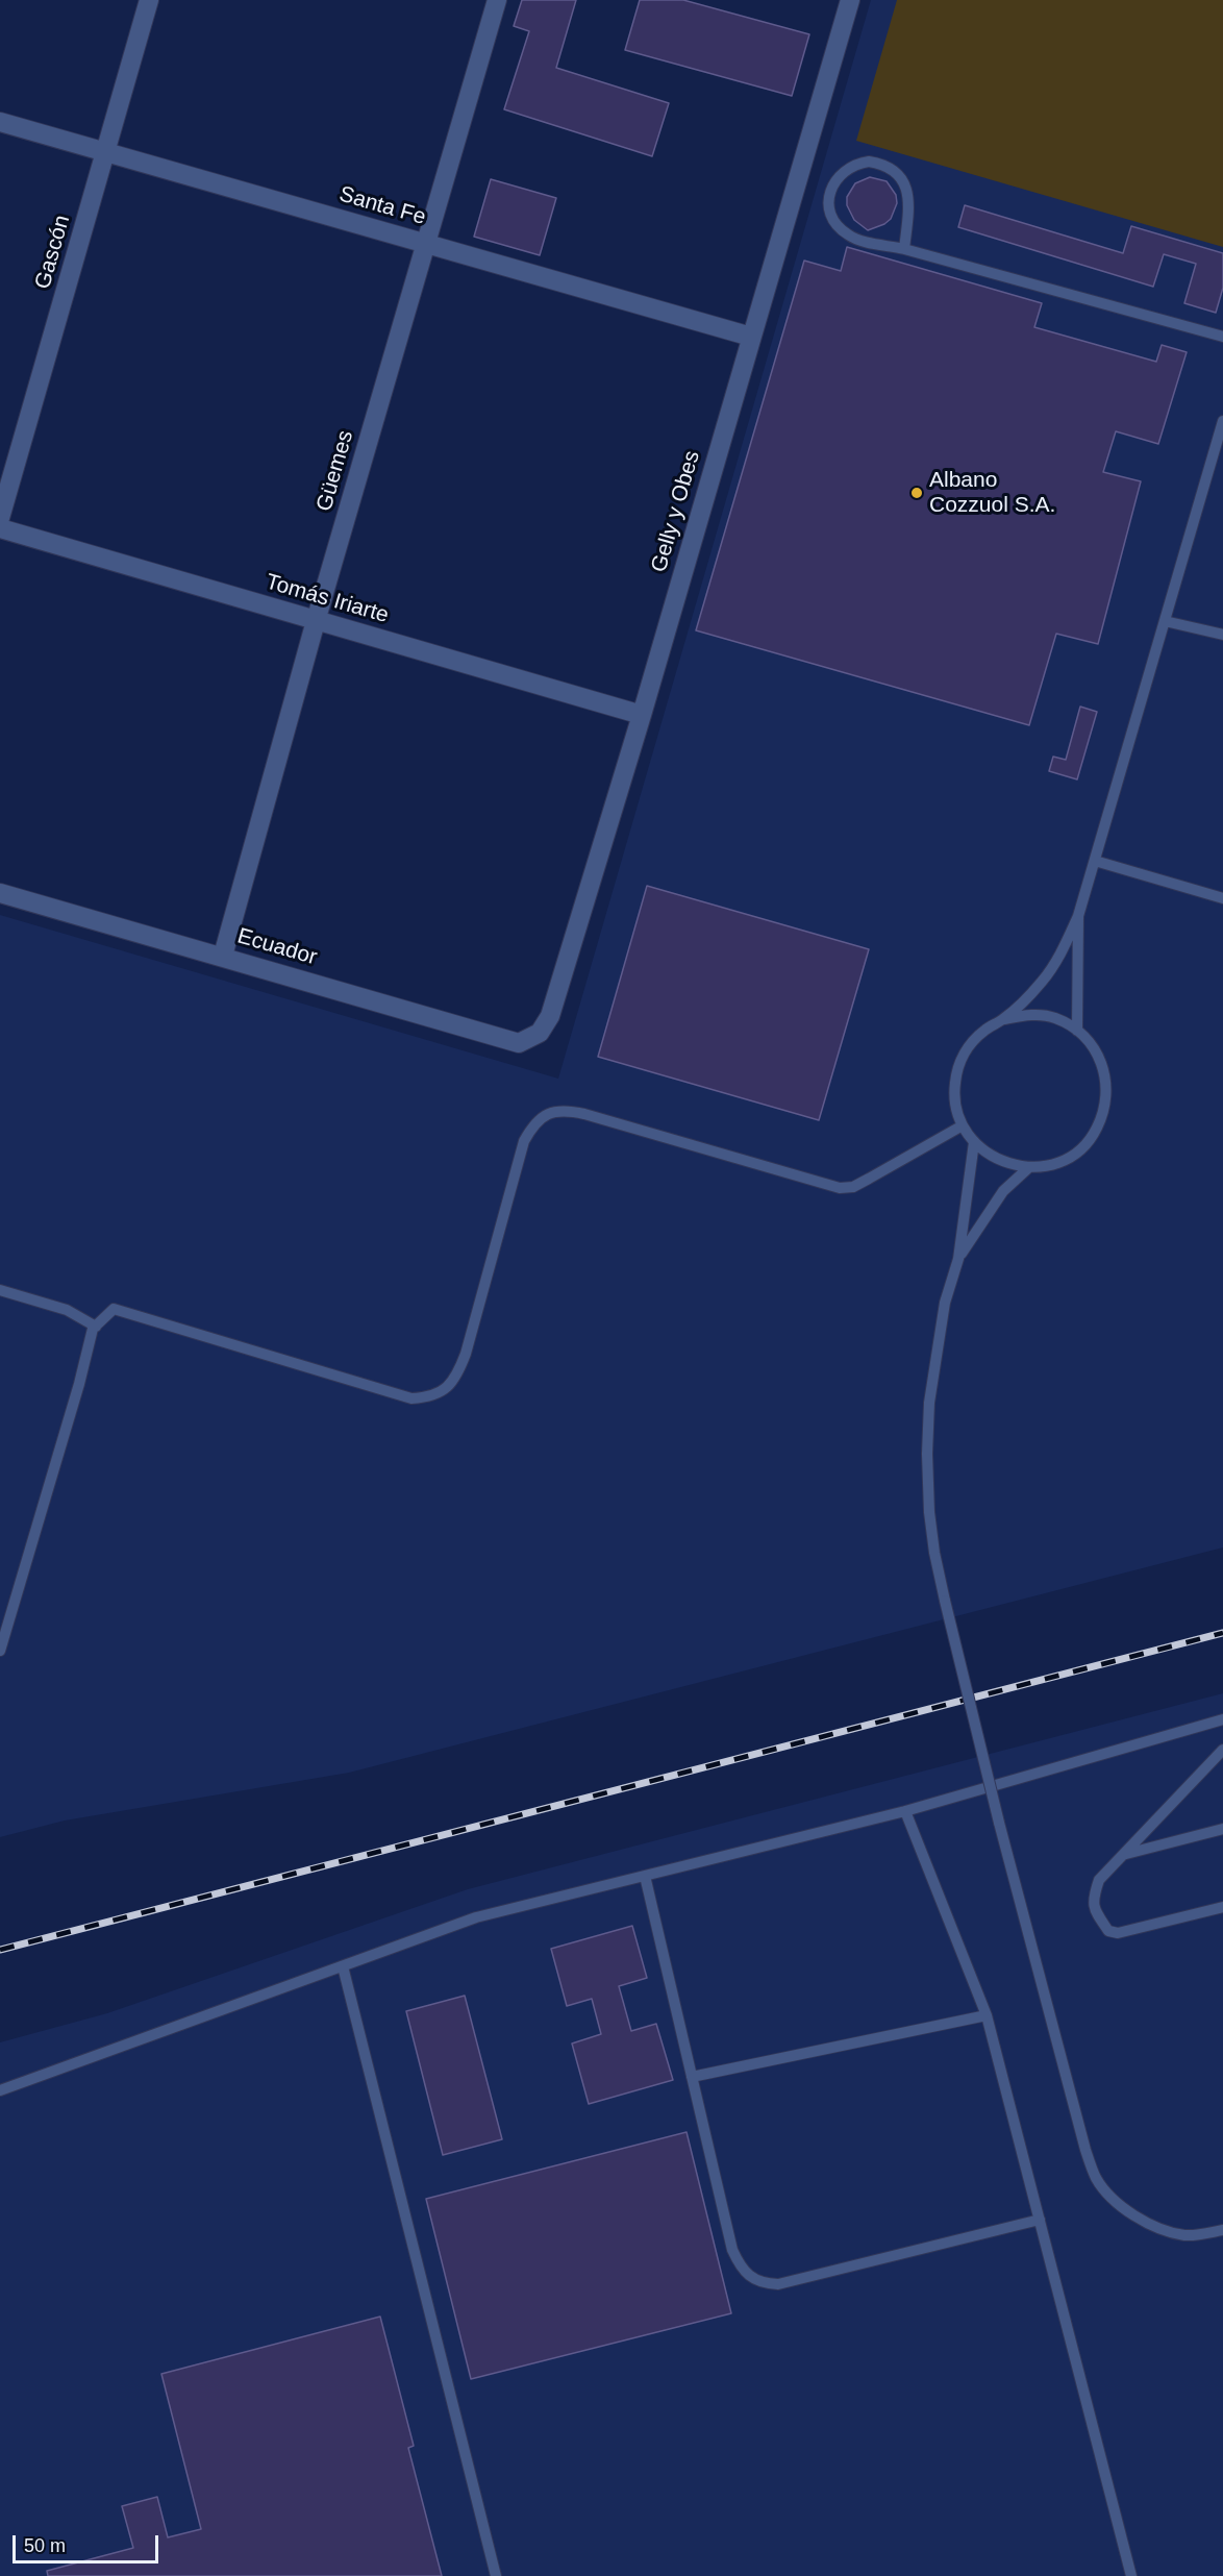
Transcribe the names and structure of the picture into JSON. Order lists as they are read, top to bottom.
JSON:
{
  "streets": {
    "street": [
      "Santa Fe",
      "Gascón",
      "Güemes",
      "Gelly y Obes",
      "Tomás Iriarte",
      "Ecuador"
    ]
  },
  "crossings": [
    ["Santa Fe", "Gascón"],
    ["Santa Fe", "Güemes"],
    ["Santa Fe", "Gelly y Obes"],
    ["Güemes", "Tomás Iriarte"],
    ["Güemes", "Ecuador"],
    ["Gelly y Obes", "Tomás Iriarte"],
    ["Gelly y Obes", "Ecuador"]
  ],
  "places": ["Albano Cozzuol S.A."],
  "scale_bar": "50 m"
}
